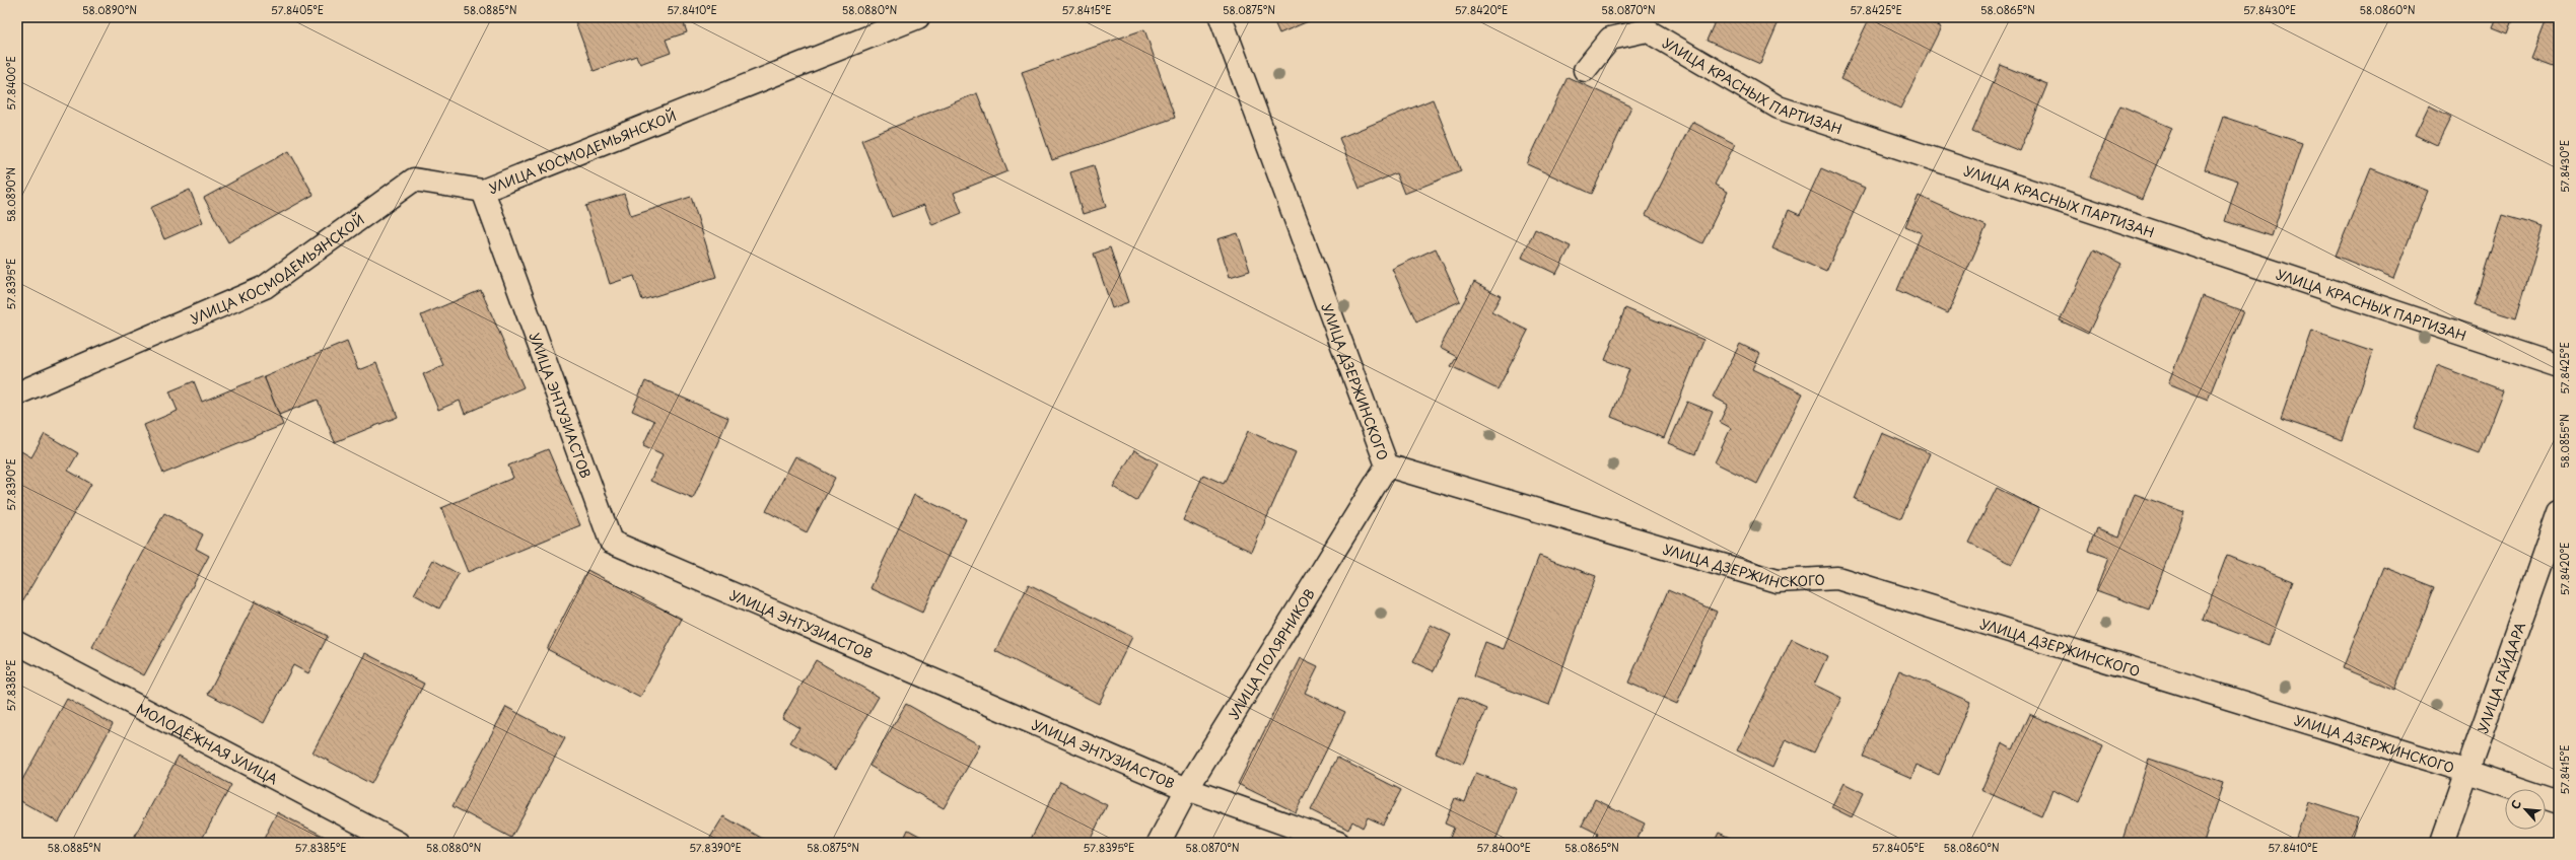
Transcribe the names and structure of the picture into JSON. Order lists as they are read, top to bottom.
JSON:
{
  "streets": {
    "street": [
      "УЛИЦА КРАСНЫХ ПАРТИЗАН",
      "УЛИЦА КОСМОДЕМЬЯНСКОЙ",
      "УЛИЦА ДЗЕРЖИНСКОГО",
      "УЛИЦА ЭНТУЗИАСТОВ",
      "УЛИЦА ПОЛЯРНИКОВ",
      "УЛИЦА ГАЙДАРА",
      "МОЛОДЁЖНАЯ УЛИЦА"
    ]
  },
  "crossings": [
    ["УЛИЦА КОСМОДЕМЬЯНСКОЙ", "УЛИЦА ЭНТУЗИАСТОВ"],
    ["УЛИЦА ДЗЕРЖИНСКОГО", "УЛИЦА ПОЛЯРНИКОВ"],
    ["УЛИЦА ДЗЕРЖИНСКОГО", "УЛИЦА ГАЙДАРА"],
    ["УЛИЦА ЭНТУЗИАСТОВ", "УЛИЦА ПОЛЯРНИКОВ"]
  ],
  "north": "top left",
  "coordinates": [
    "58.0890°N",
    "57.8405°E",
    "58.0885°N",
    "57.8410°E",
    "58.0880°N",
    "57.8415°E",
    "58.0875°N",
    "57.8420°E",
    "58.0870°N",
    "57.8425°E",
    "58.0865°N",
    "57.8430°E",
    "58.0860°N",
    "57.8400°E",
    "57.8395°E",
    "58.0855°N",
    "57.8390°E",
    "57.8385°E"
  ]
}
